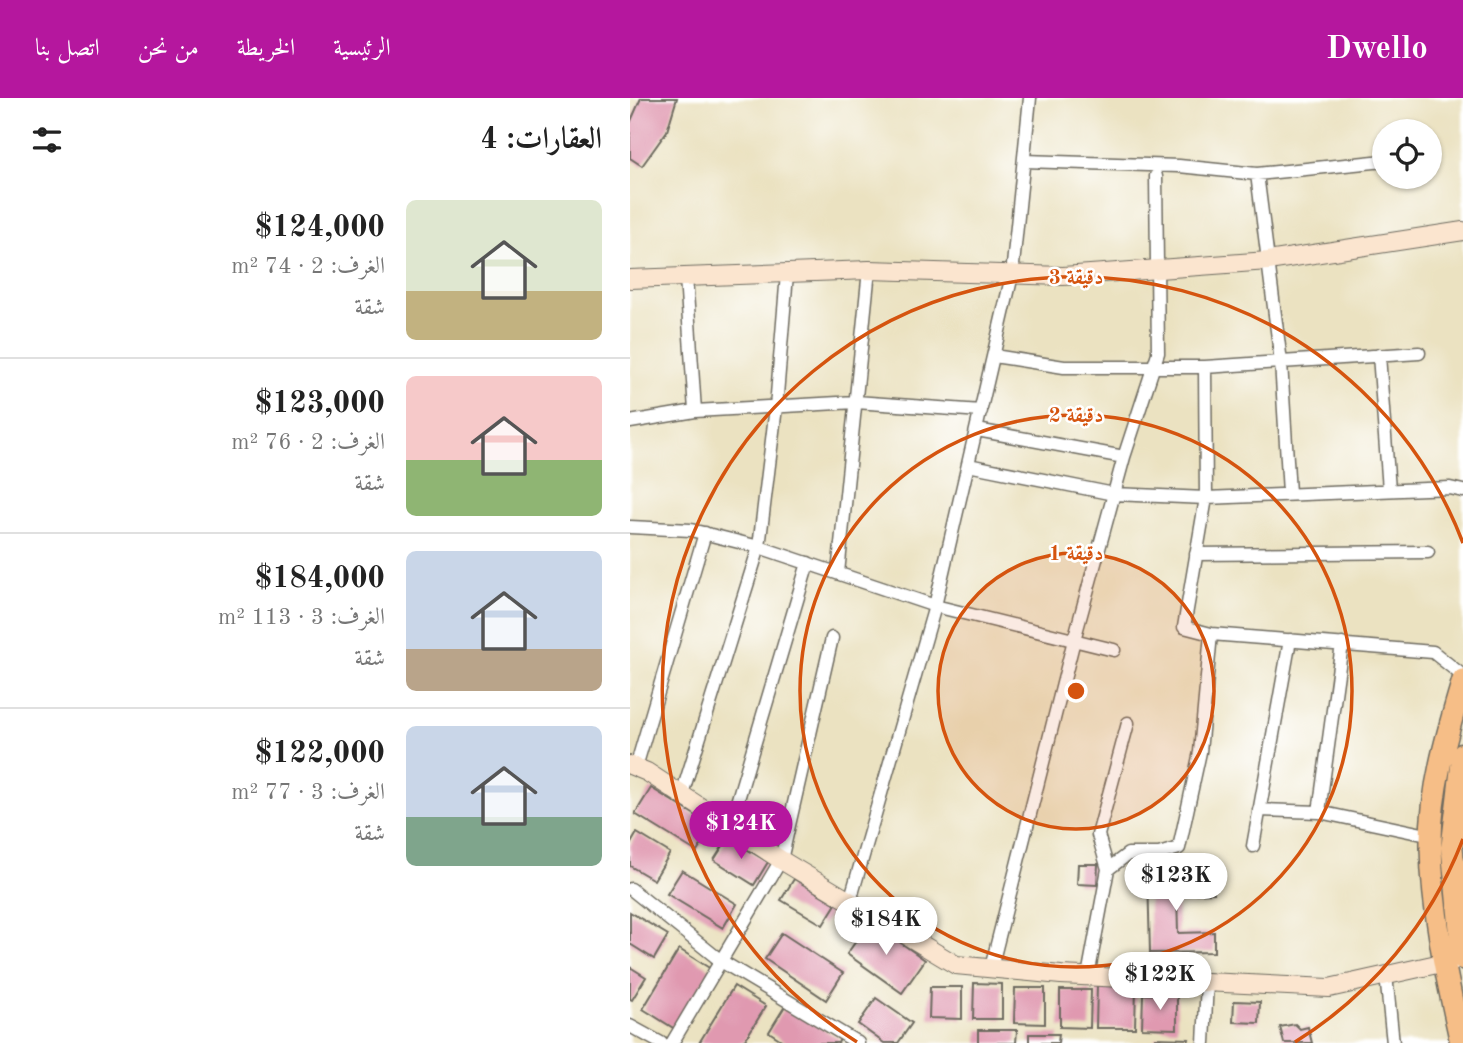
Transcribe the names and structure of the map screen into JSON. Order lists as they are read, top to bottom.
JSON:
{
  "page": {
    "header": "Dwello",
    "nav": [
      "الرئيسية",
      "الخريطة",
      "من نحن",
      "اتصل بنا"
    ],
    "heading": "العقارات: 4",
    "list": [
      {
        "name": "$124,000",
        "note": "الغرف: 2 · 74 m² · شقة"
      },
      {
        "name": "$123,000",
        "note": "الغرف: 2 · 76 m² · شقة"
      },
      {
        "name": "$184,000",
        "note": "الغرف: 3 · 113 m² · شقة"
      },
      {
        "name": "$122,000",
        "note": "الغرف: 3 · 77 m² · شقة"
      }
    ],
    "price": [
      "$124K",
      "$123K",
      "$184K",
      "$122K"
    ]
  },
  "rings": ["3 دقيقة", "2 دقيقة", "1 دقيقة"]
}
